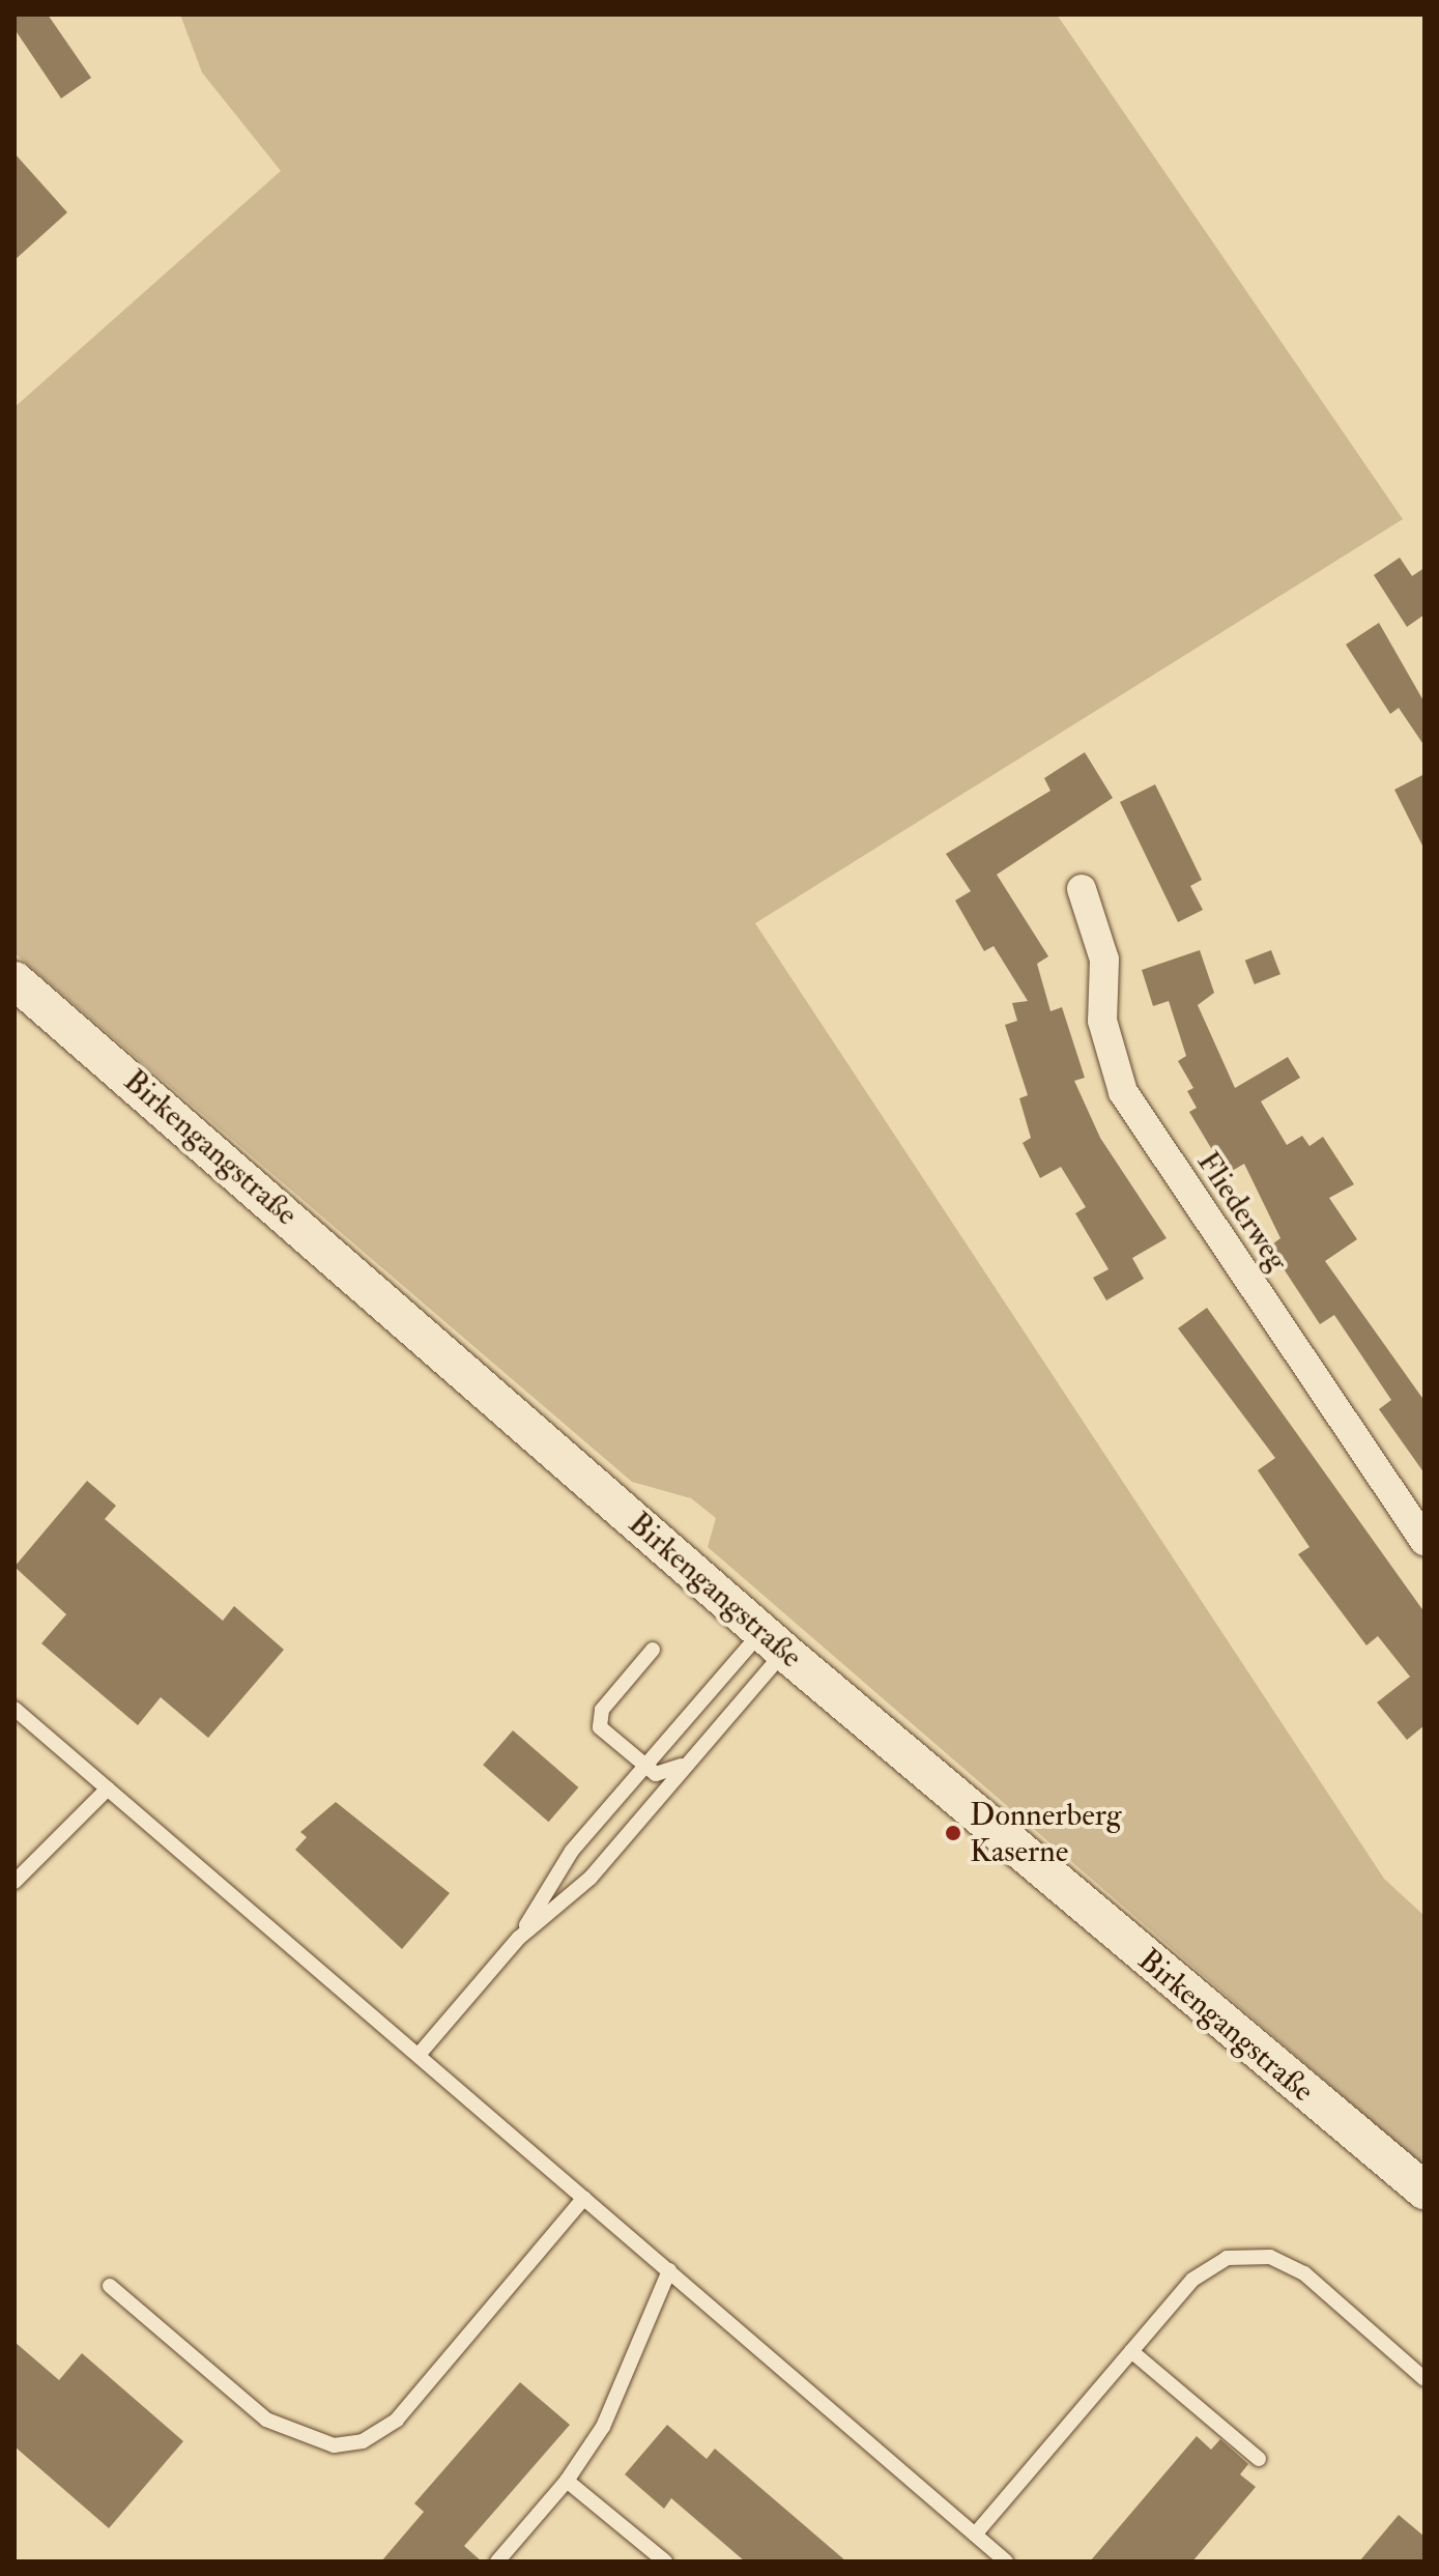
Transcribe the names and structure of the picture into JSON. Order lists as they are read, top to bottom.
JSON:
{
  "streets": {
    "street": ["Birkengangstraße", "Fliederweg"]
  },
  "places": ["Donnerberg Kaserne"]
}
